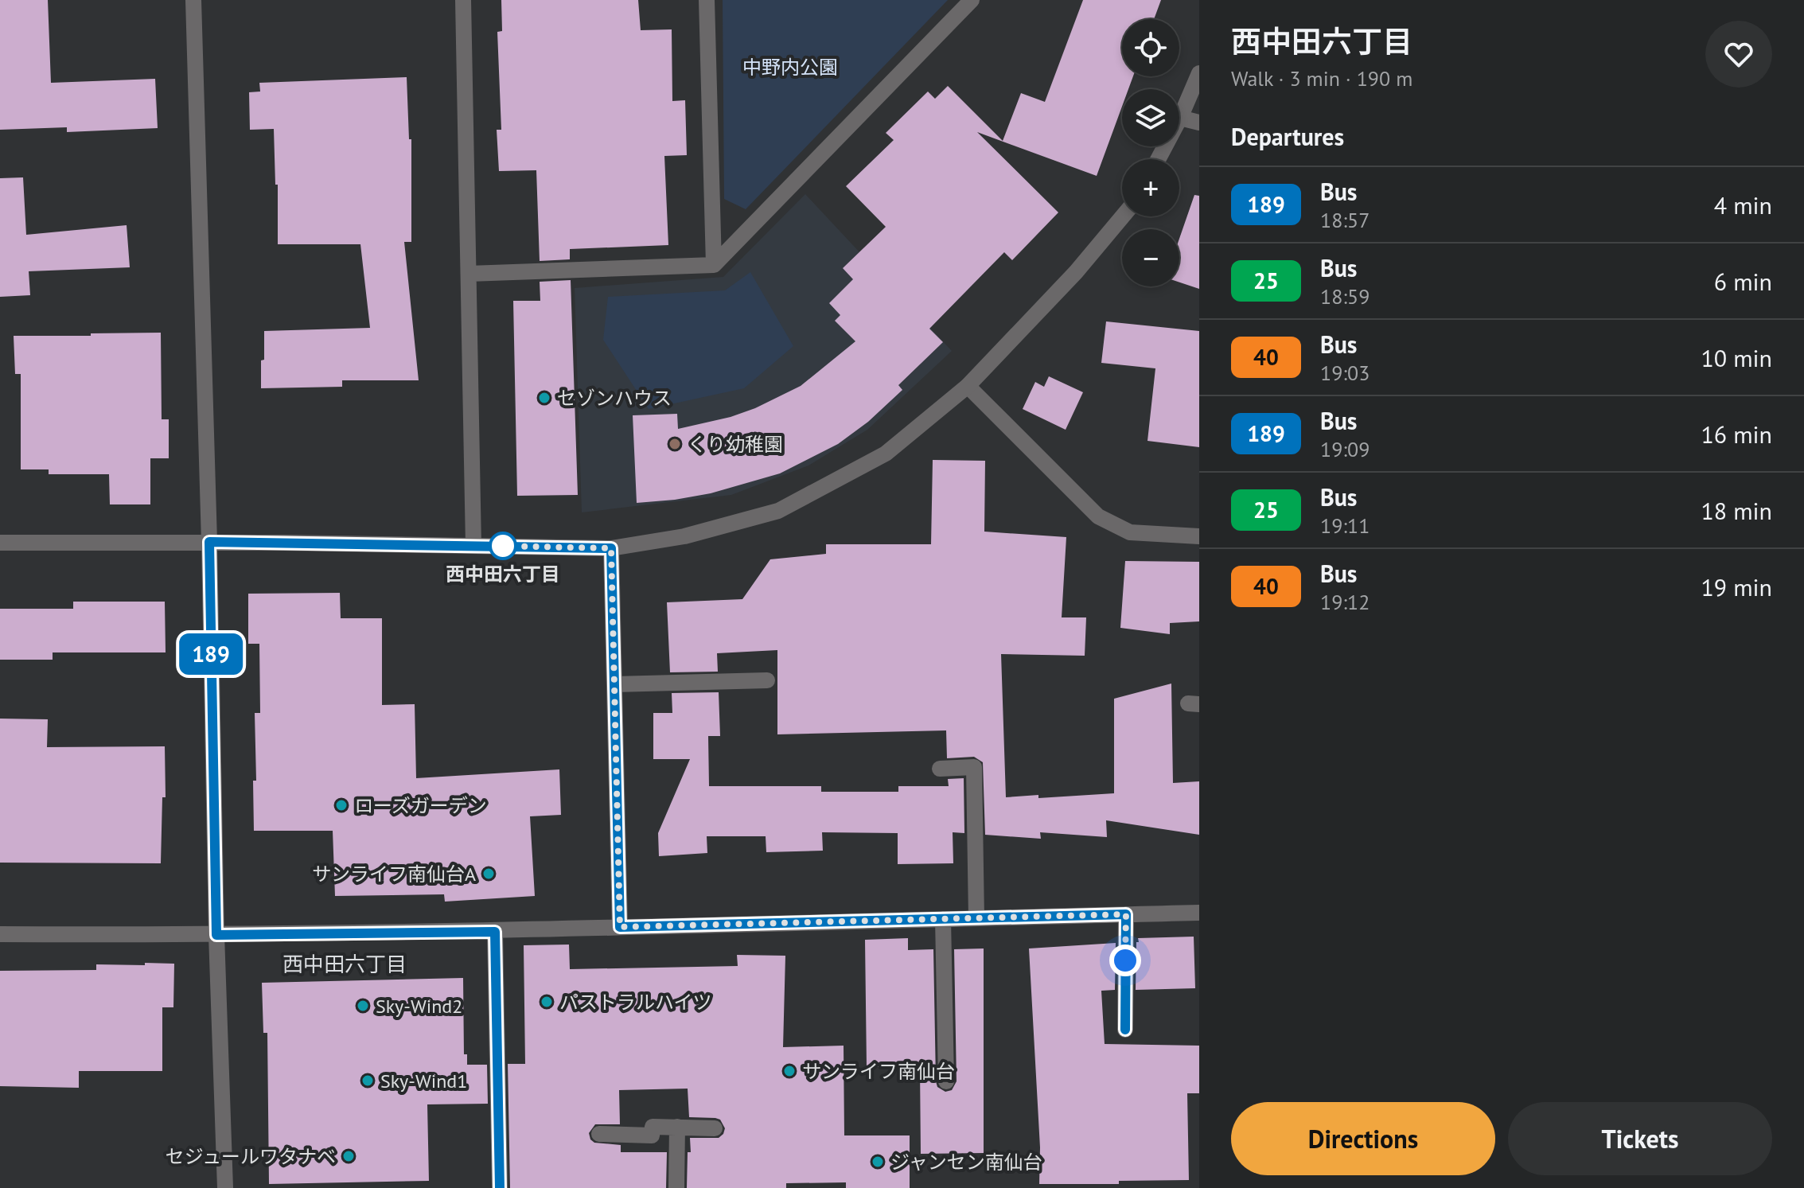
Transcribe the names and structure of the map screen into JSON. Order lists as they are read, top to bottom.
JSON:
{
  "districts": ["西中田六丁目"],
  "parks": ["中野内公園"],
  "places": [
    "セゾンハウス",
    "くり幼稚園",
    "西中田六丁目",
    "ローズガーデン",
    "サンライフ南仙台A",
    "パストラルハイツ",
    "Sky-Wind2",
    "サンライフ南仙台",
    "Sky-Wind1",
    "セジュールワタナベ",
    "ジャンセン南仙台"
  ],
  "lines": ["bus line 189"],
  "page": {
    "on_map": "189",
    "heading": [
      ["西中田六丁目", "Walk · 3 min · 190 m"],
      "Departures"
    ],
    "map_buttons": ["+", "−"],
    "list": [
      {
        "mark": "189",
        "name": "Bus",
        "note": "18:57",
        "value": "4 min"
      },
      {
        "mark": "25",
        "name": "Bus",
        "note": "18:59",
        "value": "6 min"
      },
      {
        "mark": "40",
        "name": "Bus",
        "note": "19:03",
        "value": "10 min"
      },
      {
        "mark": "189",
        "name": "Bus",
        "note": "19:09",
        "value": "16 min"
      },
      {
        "mark": "25",
        "name": "Bus",
        "note": "19:11",
        "value": "18 min"
      },
      {
        "mark": "40",
        "name": "Bus",
        "note": "19:12",
        "value": "19 min"
      }
    ],
    "buttons": ["Directions", "Tickets"]
  }
}
